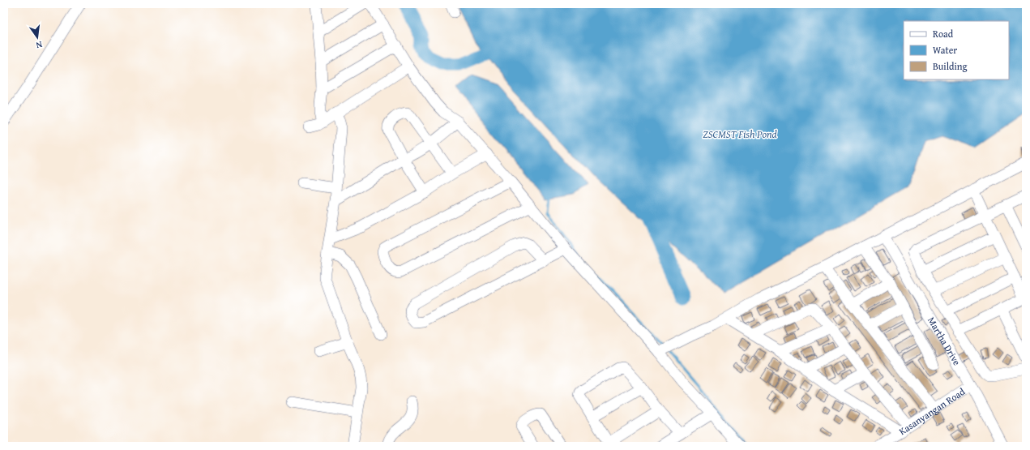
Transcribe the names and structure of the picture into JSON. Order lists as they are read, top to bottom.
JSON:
{
  "streets": {
    "street": ["Martha Drive", "Kasanyangan Road"]
  },
  "crossings": [
    ["Martha Drive", "Kasanyangan Road"]
  ],
  "water": ["ZSCMST Fish Pond"],
  "legend": ["Road", "Water", "Building"],
  "north": "bottom"
}
